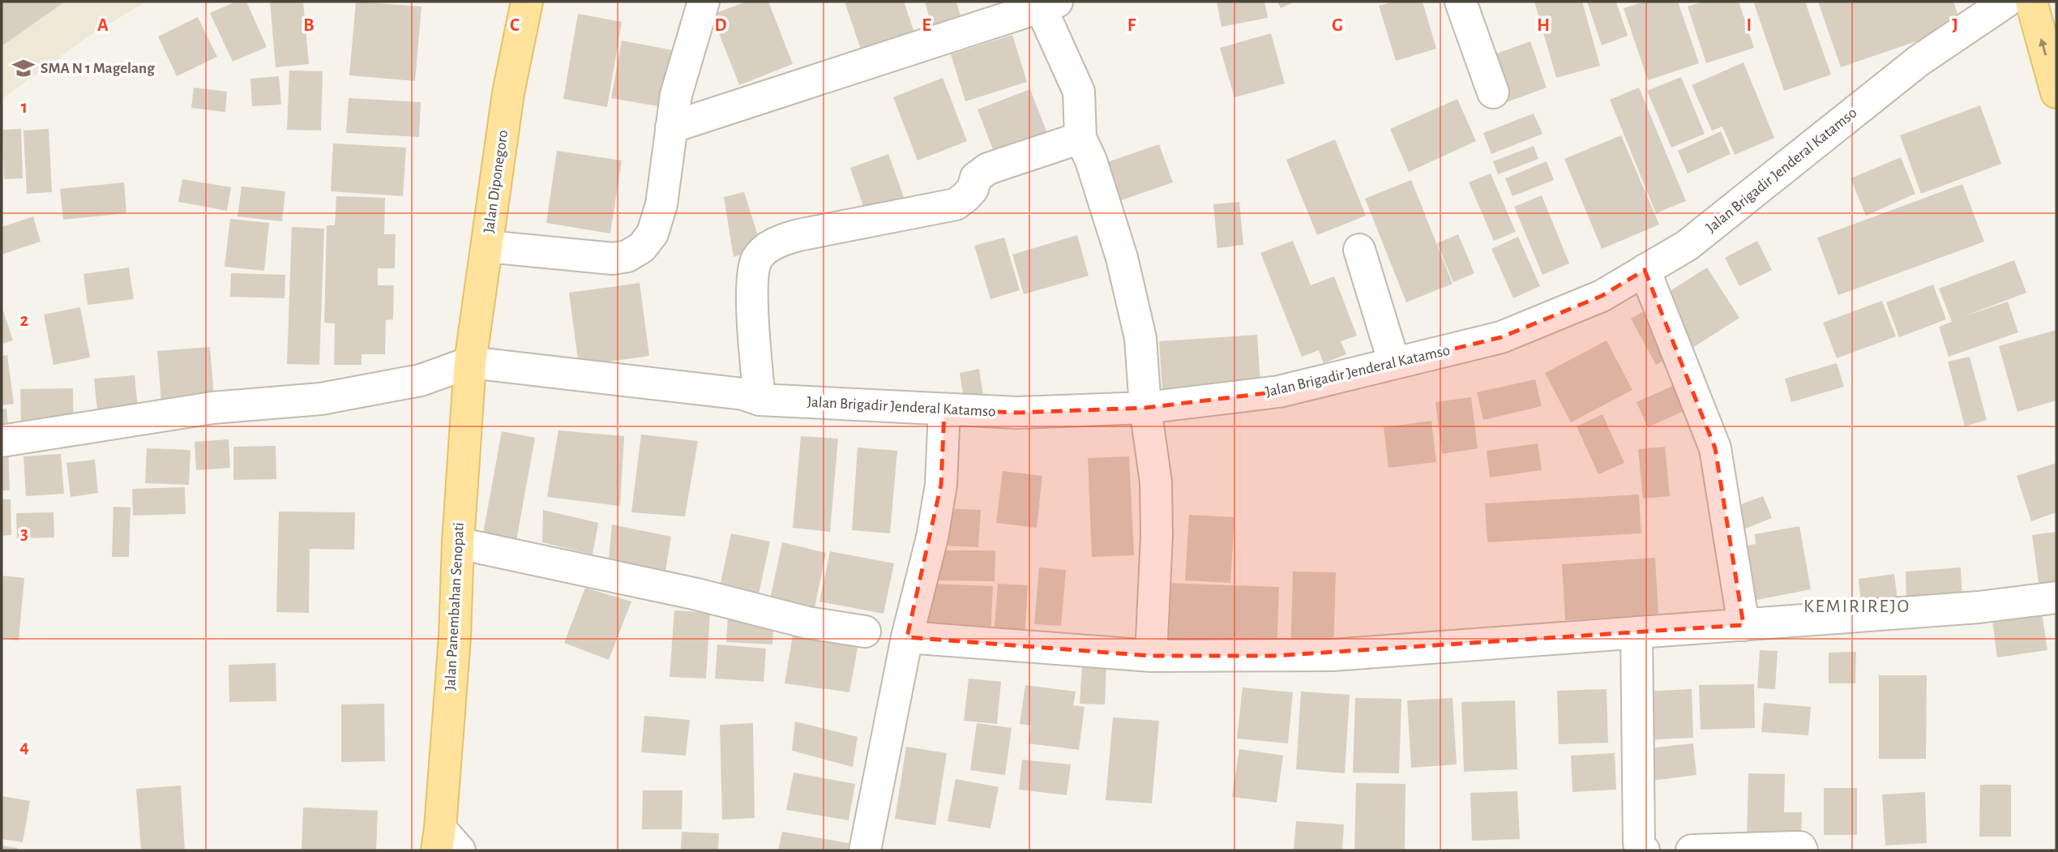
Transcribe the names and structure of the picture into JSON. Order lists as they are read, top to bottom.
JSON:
{
  "streets": {
    "main road": ["Jalan Diponegoro", "Jalan Panembahan Senopati"],
    "street": ["Jalan Brigadir Jenderal Katamso"]
  },
  "crossings": [
    ["Jalan Brigadir Jenderal Katamso", "Jalan Diponegoro"],
    ["Jalan Brigadir Jenderal Katamso", "Jalan Panembahan Senopati"],
    ["Jalan Diponegoro", "Jalan Panembahan Senopati"]
  ],
  "districts": ["KEMIRIREJO"],
  "places": {
    "school or university": ["SMA N 1 Magelang"]
  },
  "grid": {
    "columns": [
      "A",
      "B",
      "C",
      "D",
      "E",
      "F",
      "G",
      "H",
      "I",
      "J"
    ],
    "rows": [
      "1",
      "2",
      "3",
      "4"
    ]
  }
}
